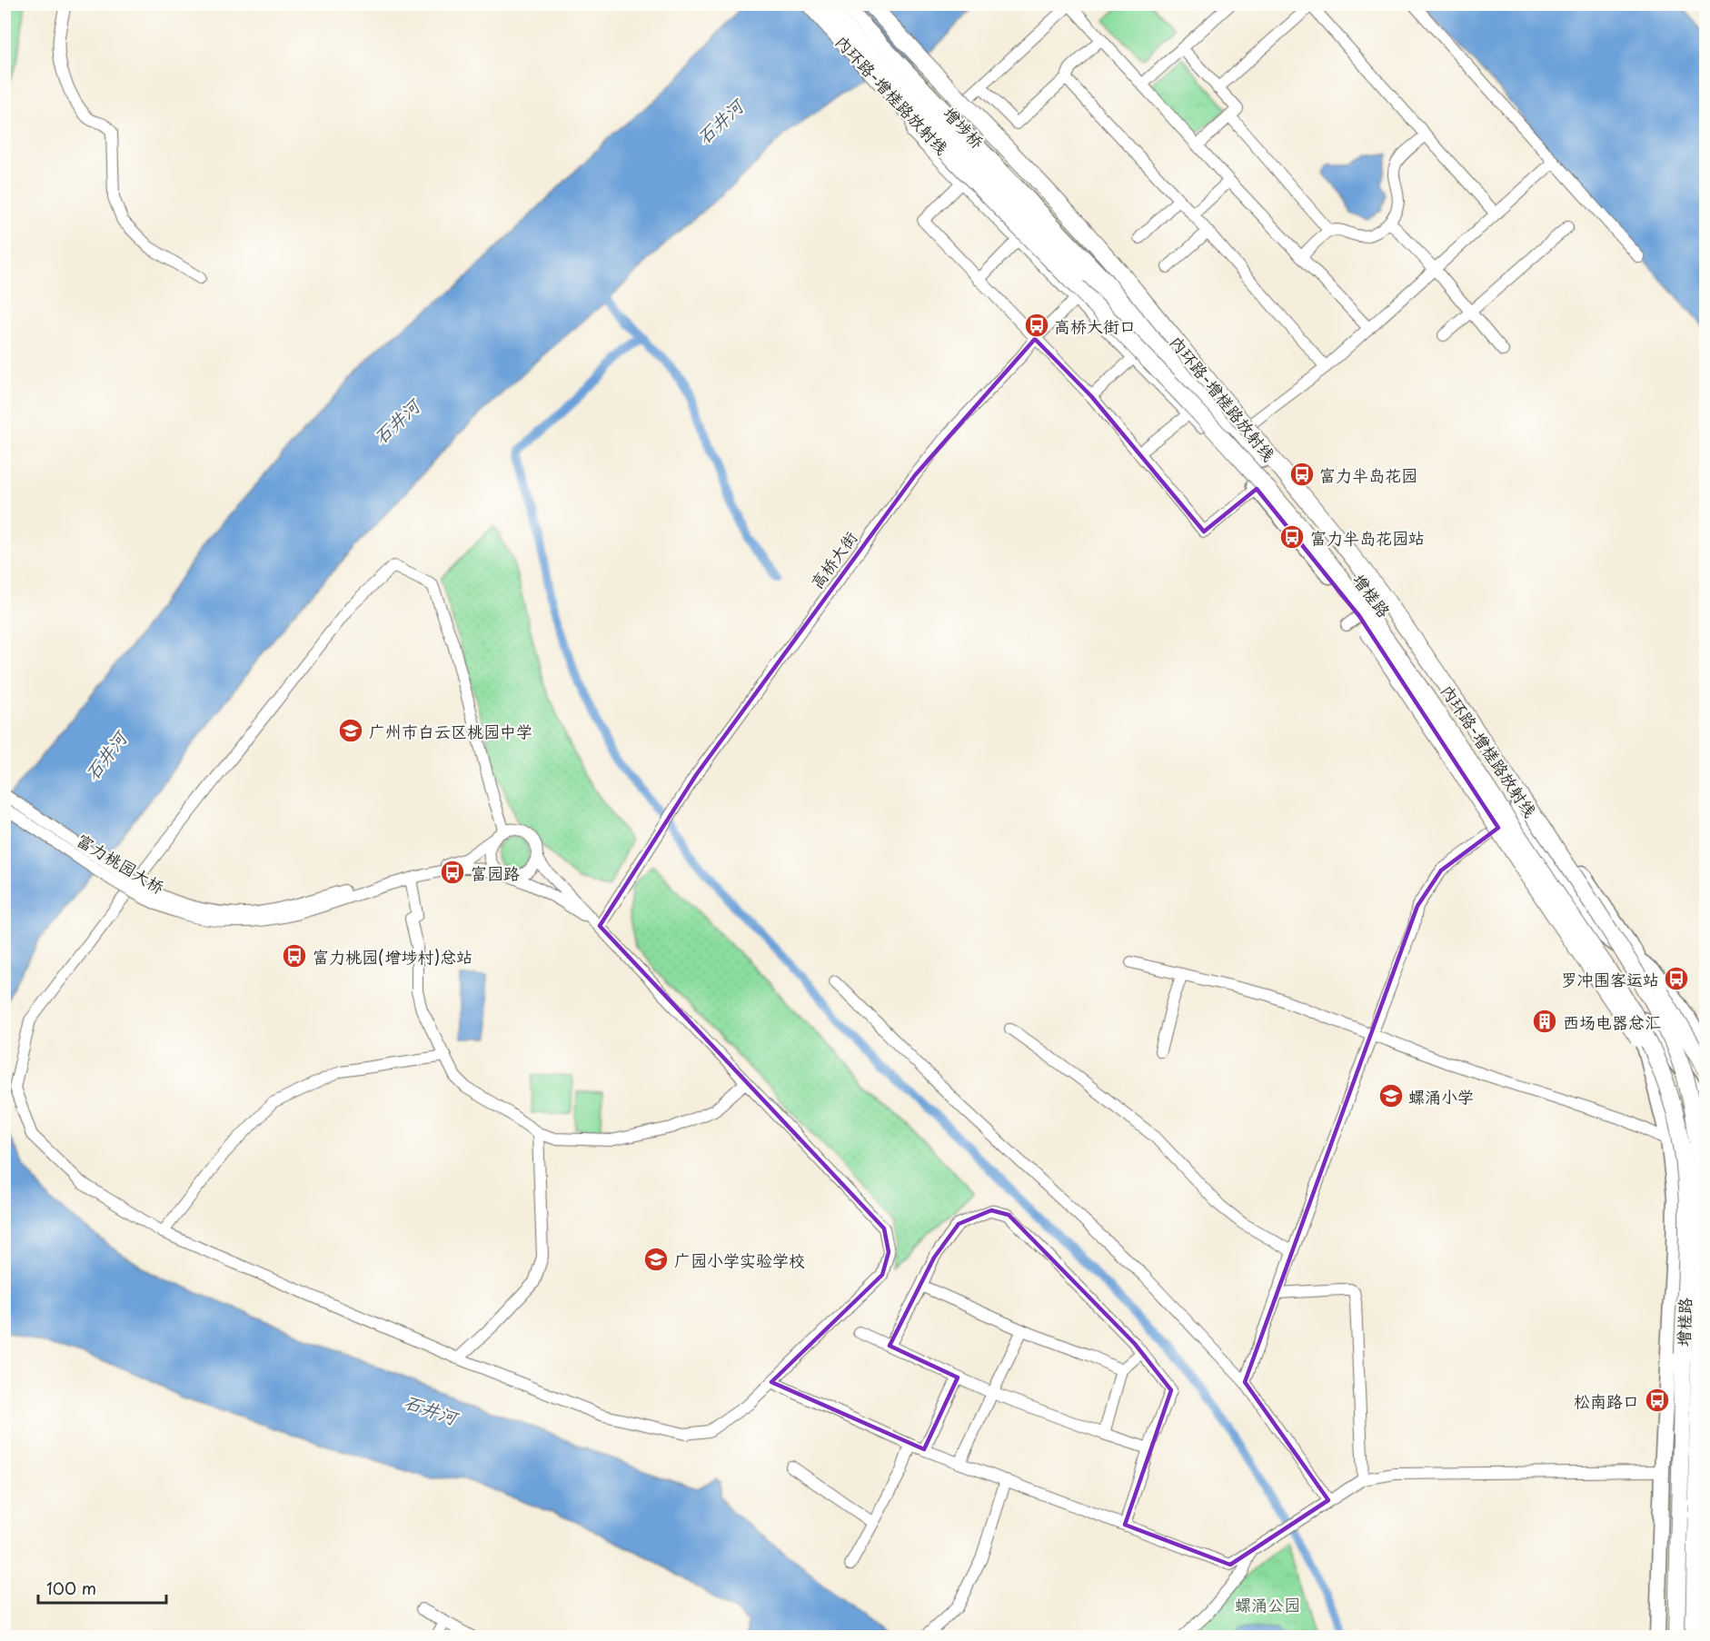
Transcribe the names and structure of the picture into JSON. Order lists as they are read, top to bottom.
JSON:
{
  "streets": {
    "highway": ["内环路-增槎路放射线", "增槎路"],
    "main road": ["增埗桥"],
    "street": ["高桥大街", "富力桃园大桥"]
  },
  "crossings": [
    ["内环路-增槎路放射线", "增槎路"],
    ["增埗桥", "增槎路"]
  ],
  "water": ["石井河"],
  "parks": ["螺涌公园"],
  "places": {
    "bus stop": [
      "高桥大街口",
      "富力半岛花园",
      "富力半岛花园站",
      "富园路",
      "富力桃园(增埗村)总站",
      "罗冲围客运站",
      "松南路口"
    ],
    "school or university": ["广州市白云区桃园中学", "螺涌小学", "广园小学实验学校"],
    "building": ["西场电器总汇"]
  },
  "scale_bar": "100 m"
}
